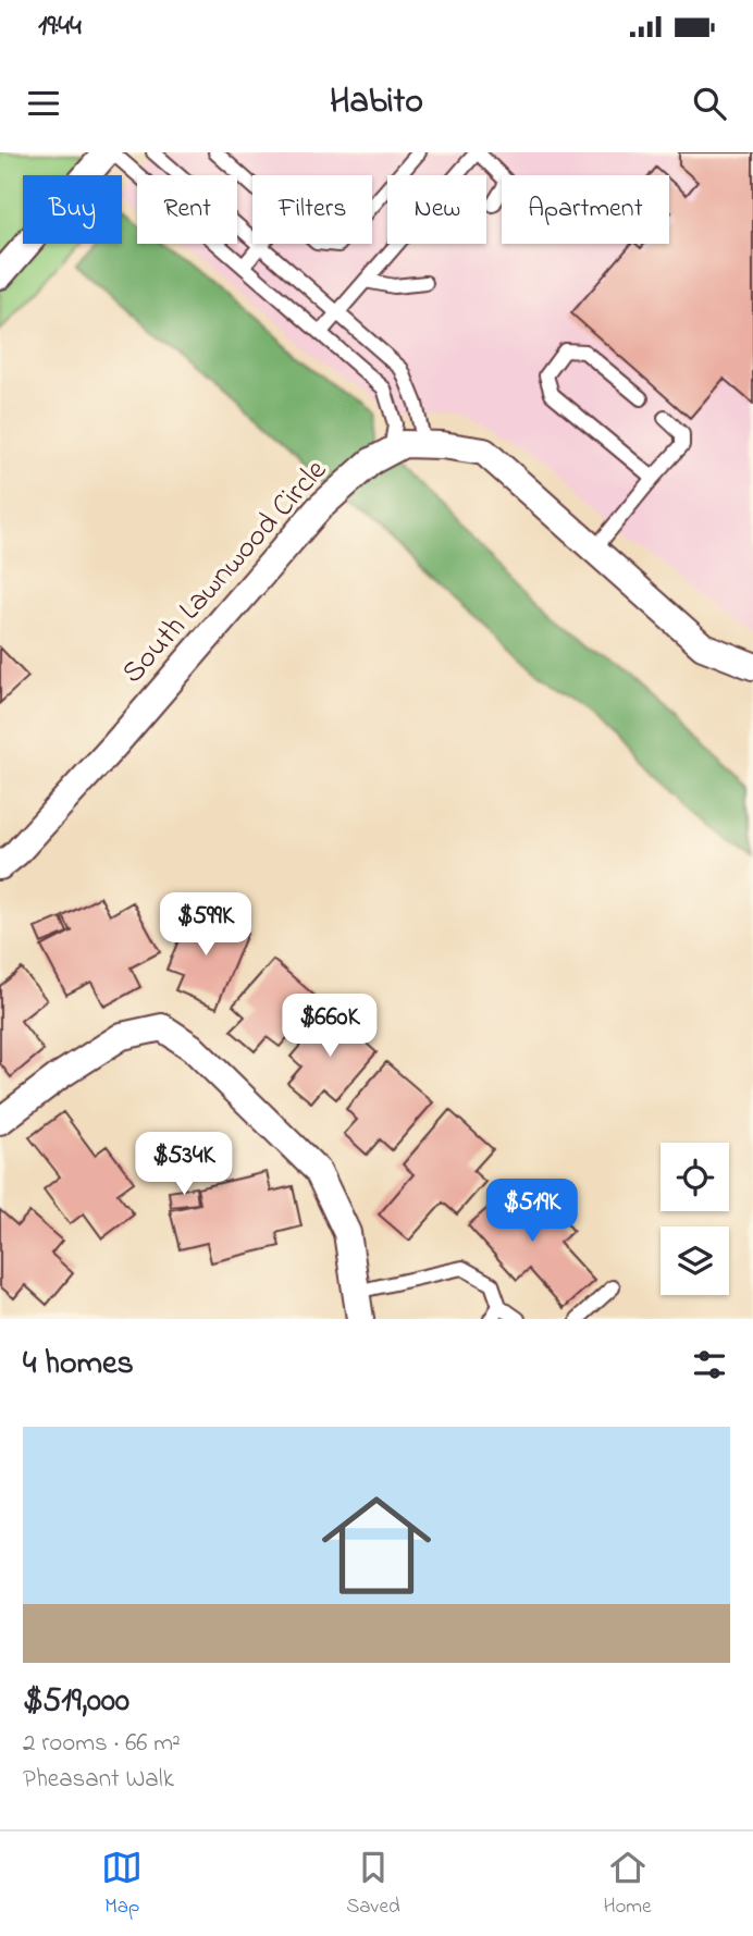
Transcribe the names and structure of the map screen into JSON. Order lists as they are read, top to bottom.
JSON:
{
  "streets": {
    "street": ["South Lawnwood Circle"]
  },
  "page": {
    "status": "19:44",
    "header": "Habito",
    "chip": [
      "Buy",
      "Rent",
      "Filters",
      "New",
      "Apartment"
    ],
    "price": [
      "$599K",
      "$660K",
      "$534K",
      "$519K"
    ],
    "heading": "4 homes",
    "list": [
      {
        "name": "$519,000",
        "note": "2 rooms · 66 m² · Pheasant Walk"
      }
    ],
    "tabs": ["Map", "Saved", "Home"]
  }
}
